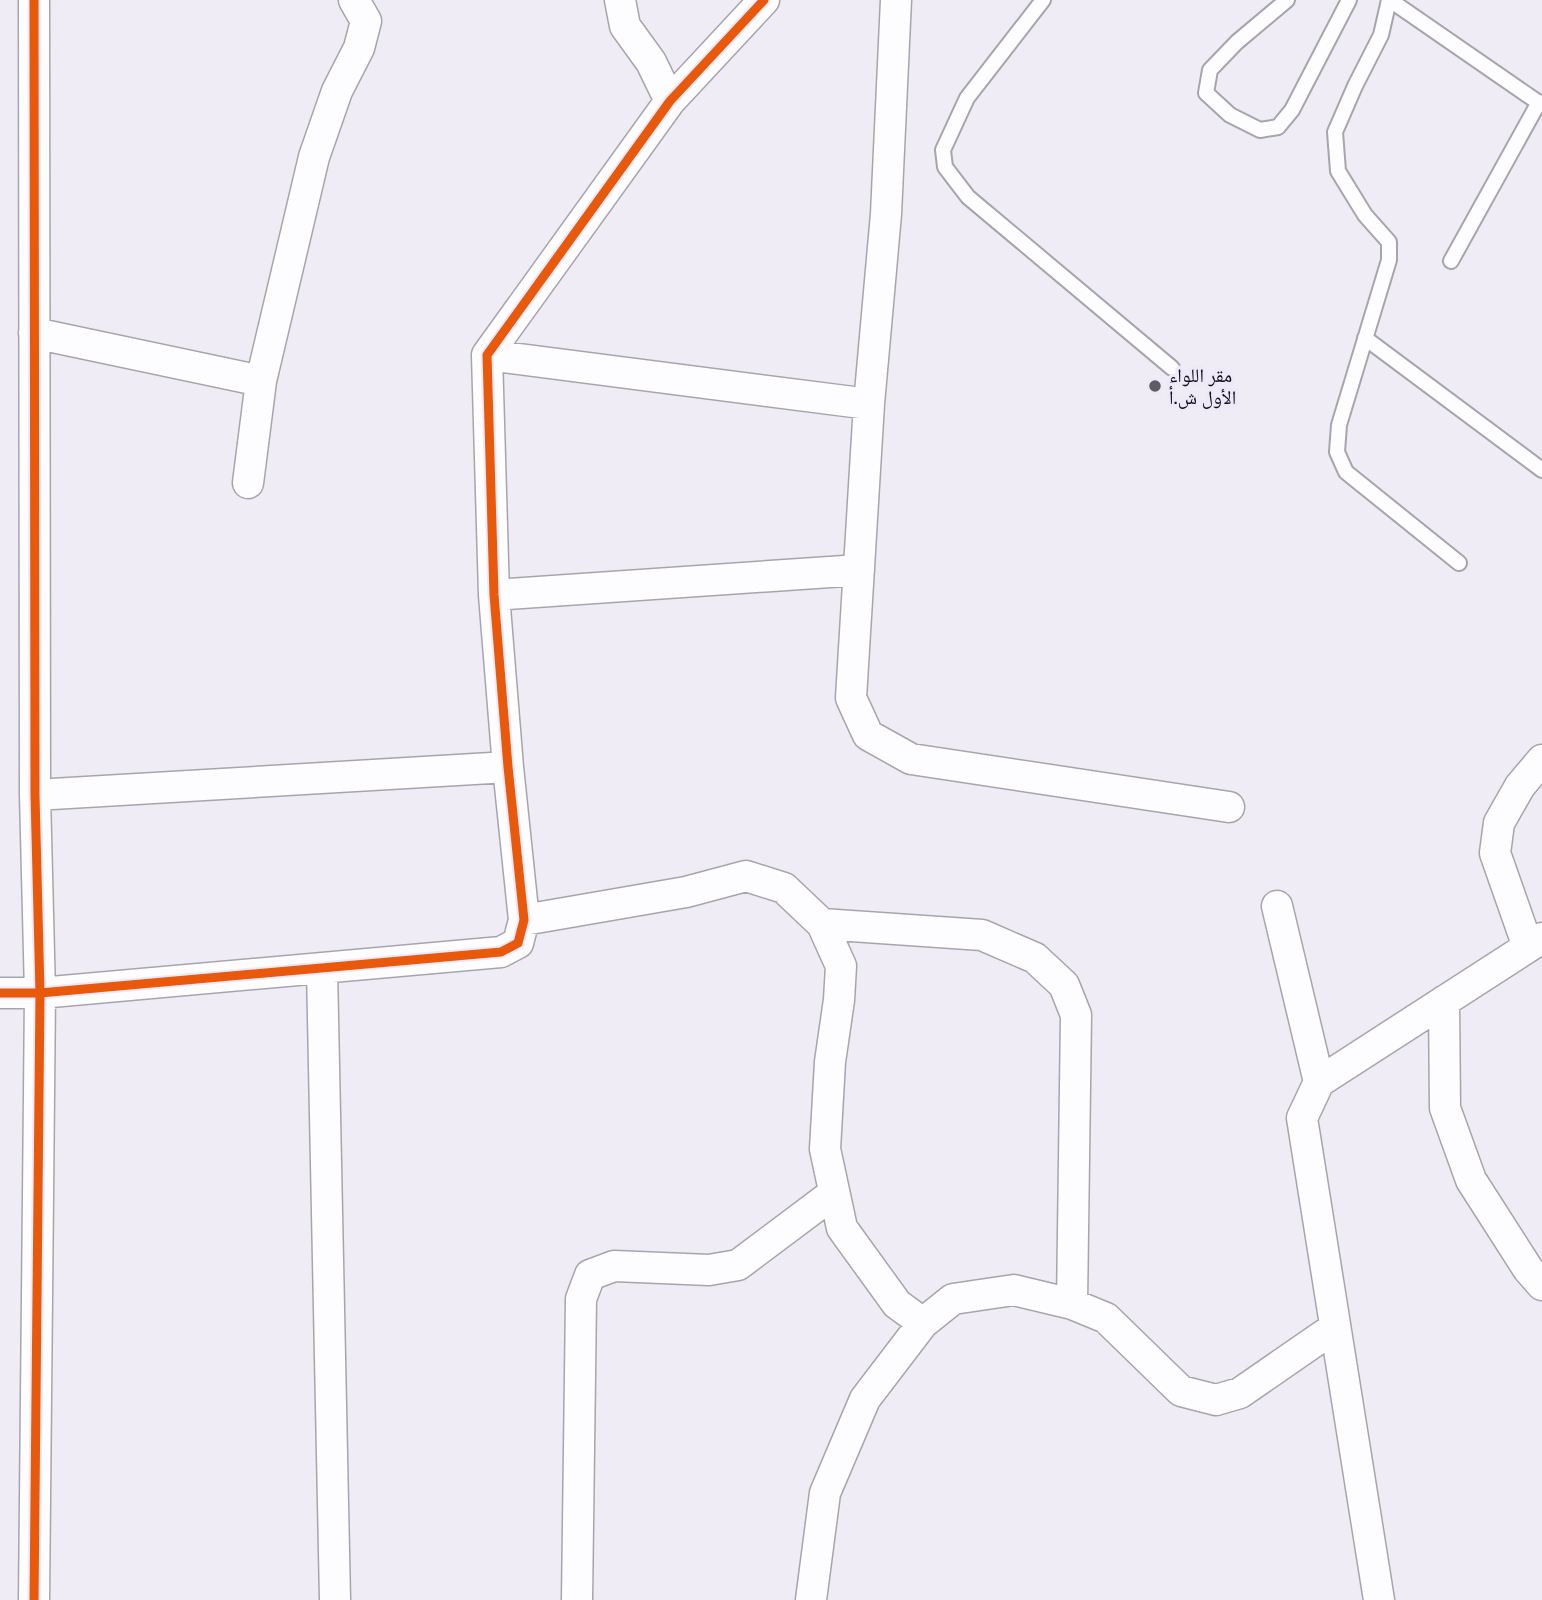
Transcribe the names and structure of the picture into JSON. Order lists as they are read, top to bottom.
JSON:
{
  "places": ["مقر اللواء الأول ش.أ"]
}
